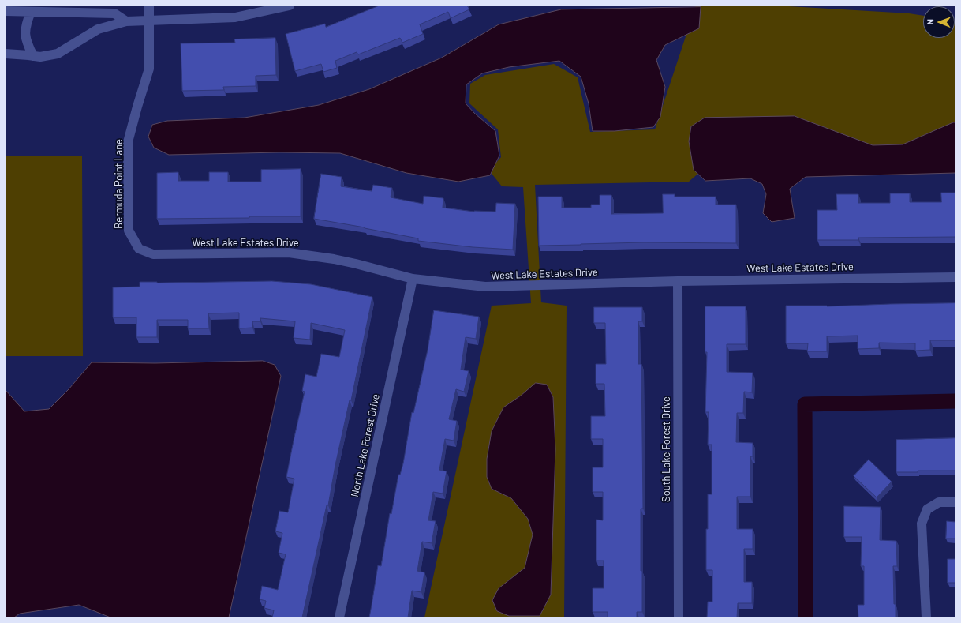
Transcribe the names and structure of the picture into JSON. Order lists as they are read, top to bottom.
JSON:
{
  "streets": {
    "street": [
      "Bermuda Point Lane",
      "West Lake Estates Drive",
      "North Lake Forest Drive",
      "South Lake Forest Drive"
    ]
  },
  "crossings": [
    ["Bermuda Point Lane", "West Lake Estates Drive"],
    ["West Lake Estates Drive", "North Lake Forest Drive"],
    ["West Lake Estates Drive", "South Lake Forest Drive"]
  ],
  "north": "left"
}
